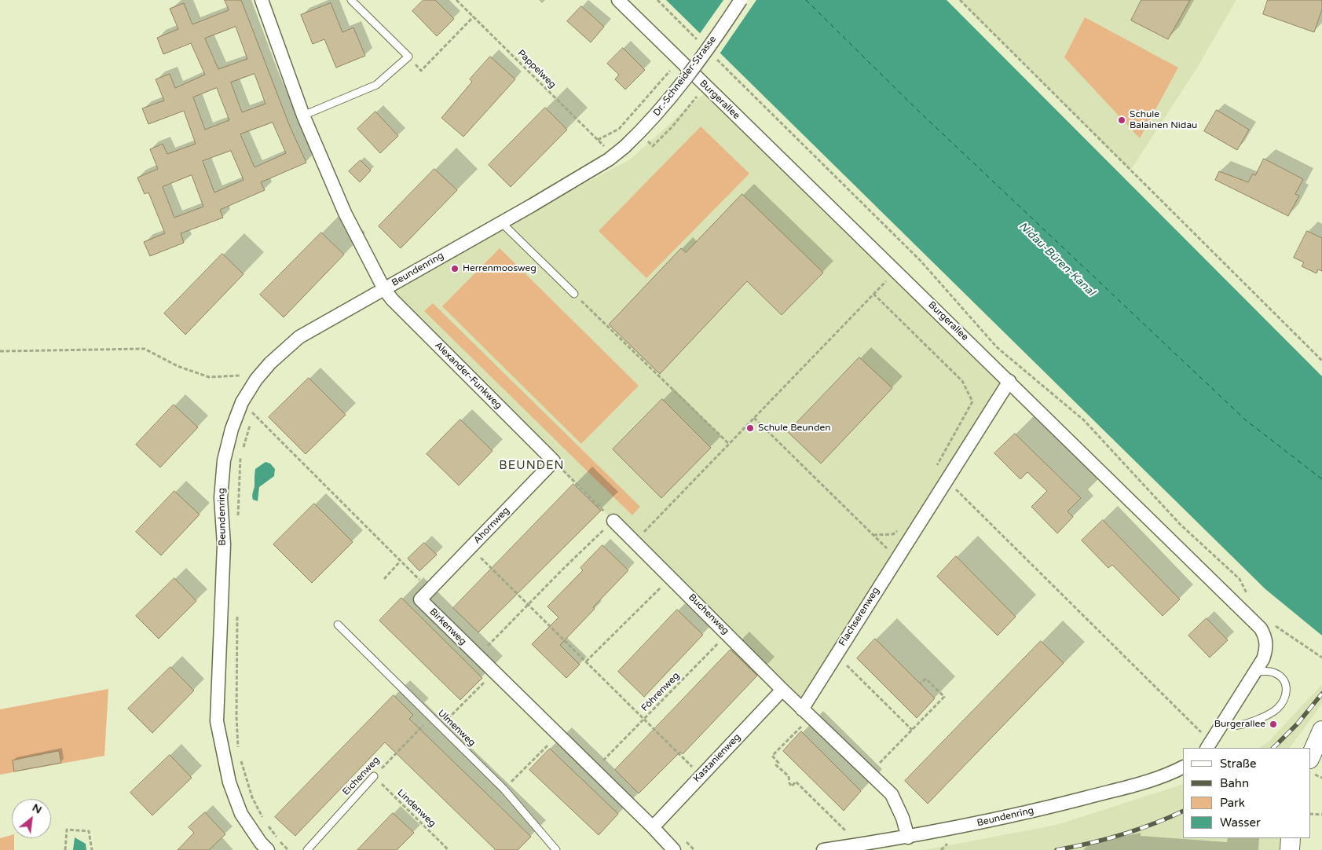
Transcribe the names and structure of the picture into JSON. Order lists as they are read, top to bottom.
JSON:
{
  "streets": {
    "street": [
      "Dr.-Schneider-Strasse",
      "Burgerallee",
      "Beundenring",
      "Alexander-Funkweg",
      "Ahornweg",
      "Buchenweg",
      "Flachserenweg",
      "Birkenweg",
      "Kastanienweg"
    ],
    "lane": ["Ulmenweg", "Eichenweg"],
    "path": ["Pappelweg", "Föhrenweg", "Lindenweg"]
  },
  "crossings": [
    ["Dr.-Schneider-Strasse", "Beundenring"],
    ["Burgerallee", "Flachserenweg"],
    ["Beundenring", "Alexander-Funkweg"],
    ["Alexander-Funkweg", "Ahornweg"],
    ["Ahornweg", "Birkenweg"],
    ["Buchenweg", "Flachserenweg"],
    ["Buchenweg", "Föhrenweg"],
    ["Buchenweg", "Kastanienweg"],
    ["Birkenweg", "Kastanienweg"],
    ["Ulmenweg", "Eichenweg"],
    ["Eichenweg", "Lindenweg"]
  ],
  "districts": ["BEUNDEN"],
  "water": ["Nidau-Büren-Kanal"],
  "places": [
    "Schule Balainen Nidau",
    "Herrenmoosweg",
    "Schule Beunden",
    "Burgerallee"
  ],
  "legend": [
    "Straße",
    "Bahn",
    "Park",
    "Wasser"
  ],
  "north": "top right"
}
